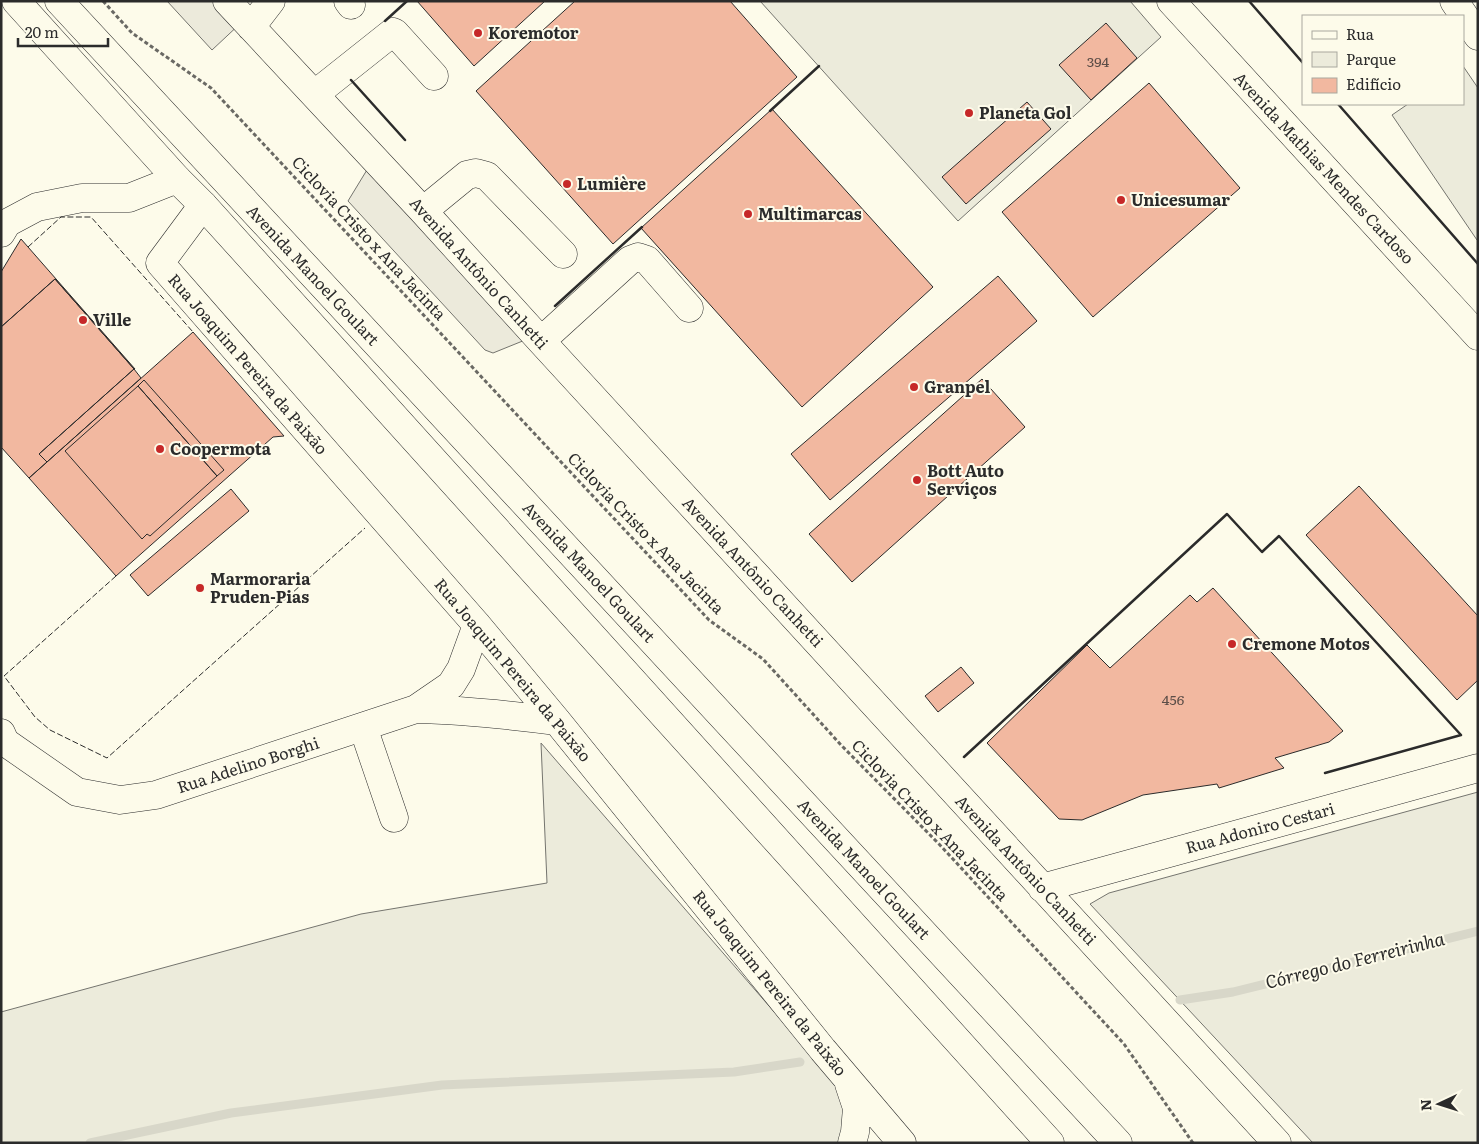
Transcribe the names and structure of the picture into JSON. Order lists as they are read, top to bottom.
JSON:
{
  "streets": {
    "street": [
      "Avenida Mathias Mendes Cardoso",
      "Avenida Antônio Canhetti",
      "Avenida Manoel Goulart",
      "Rua Joaquim Pereira da Paixão",
      "Rua Adelino Borghi",
      "Rua Adoniro Cestari"
    ],
    "path": ["Ciclovia Cristo x Ana Jacinta"]
  },
  "crossings": [
    ["Avenida Antônio Canhetti", "Rua Adoniro Cestari"],
    ["Avenida Manoel Goulart", "Rua Joaquim Pereira da Paixão"]
  ],
  "water": ["Córrego do Ferreirinha"],
  "places": [
    "Koremotor",
    "Planeta Gol",
    "Lumière",
    "Unicesumar",
    "Multimarcas",
    "Ville",
    "Granpel",
    "Coopermota",
    "Bott Auto Serviços",
    "Marmoraria Pruden-Pias",
    "Cremone Motos"
  ],
  "house_numbers": ["394", "456"],
  "legend": ["Rua", "Parque", "Edifício"],
  "scale_bar": "20 m",
  "north": "left"
}
